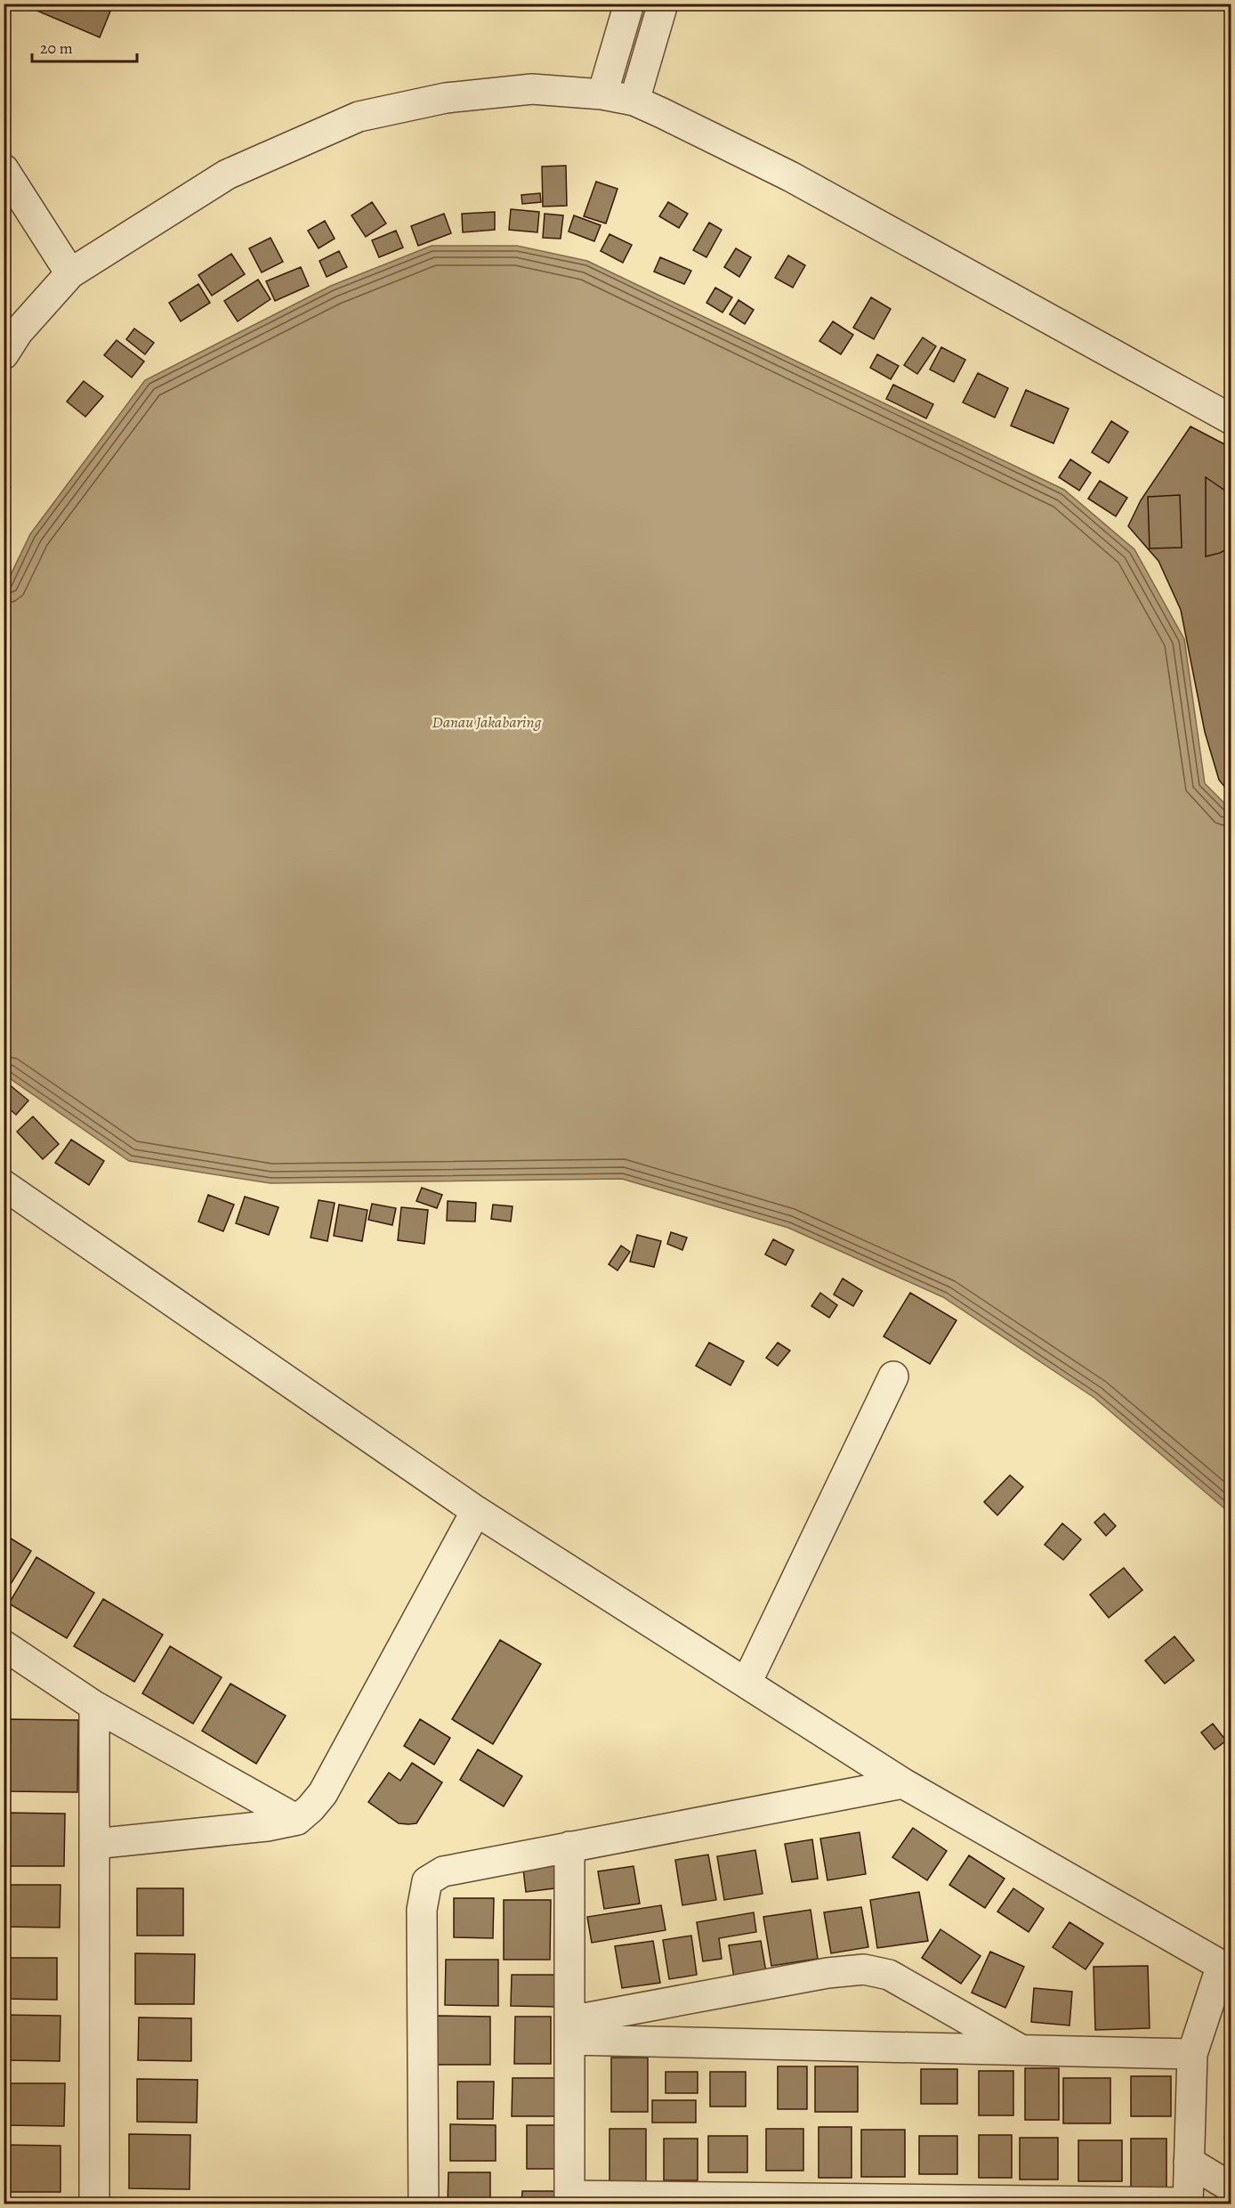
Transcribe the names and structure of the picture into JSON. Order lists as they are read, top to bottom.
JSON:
{
  "water": ["Danau Jakabaring"],
  "scale_bar": "20 m"
}
